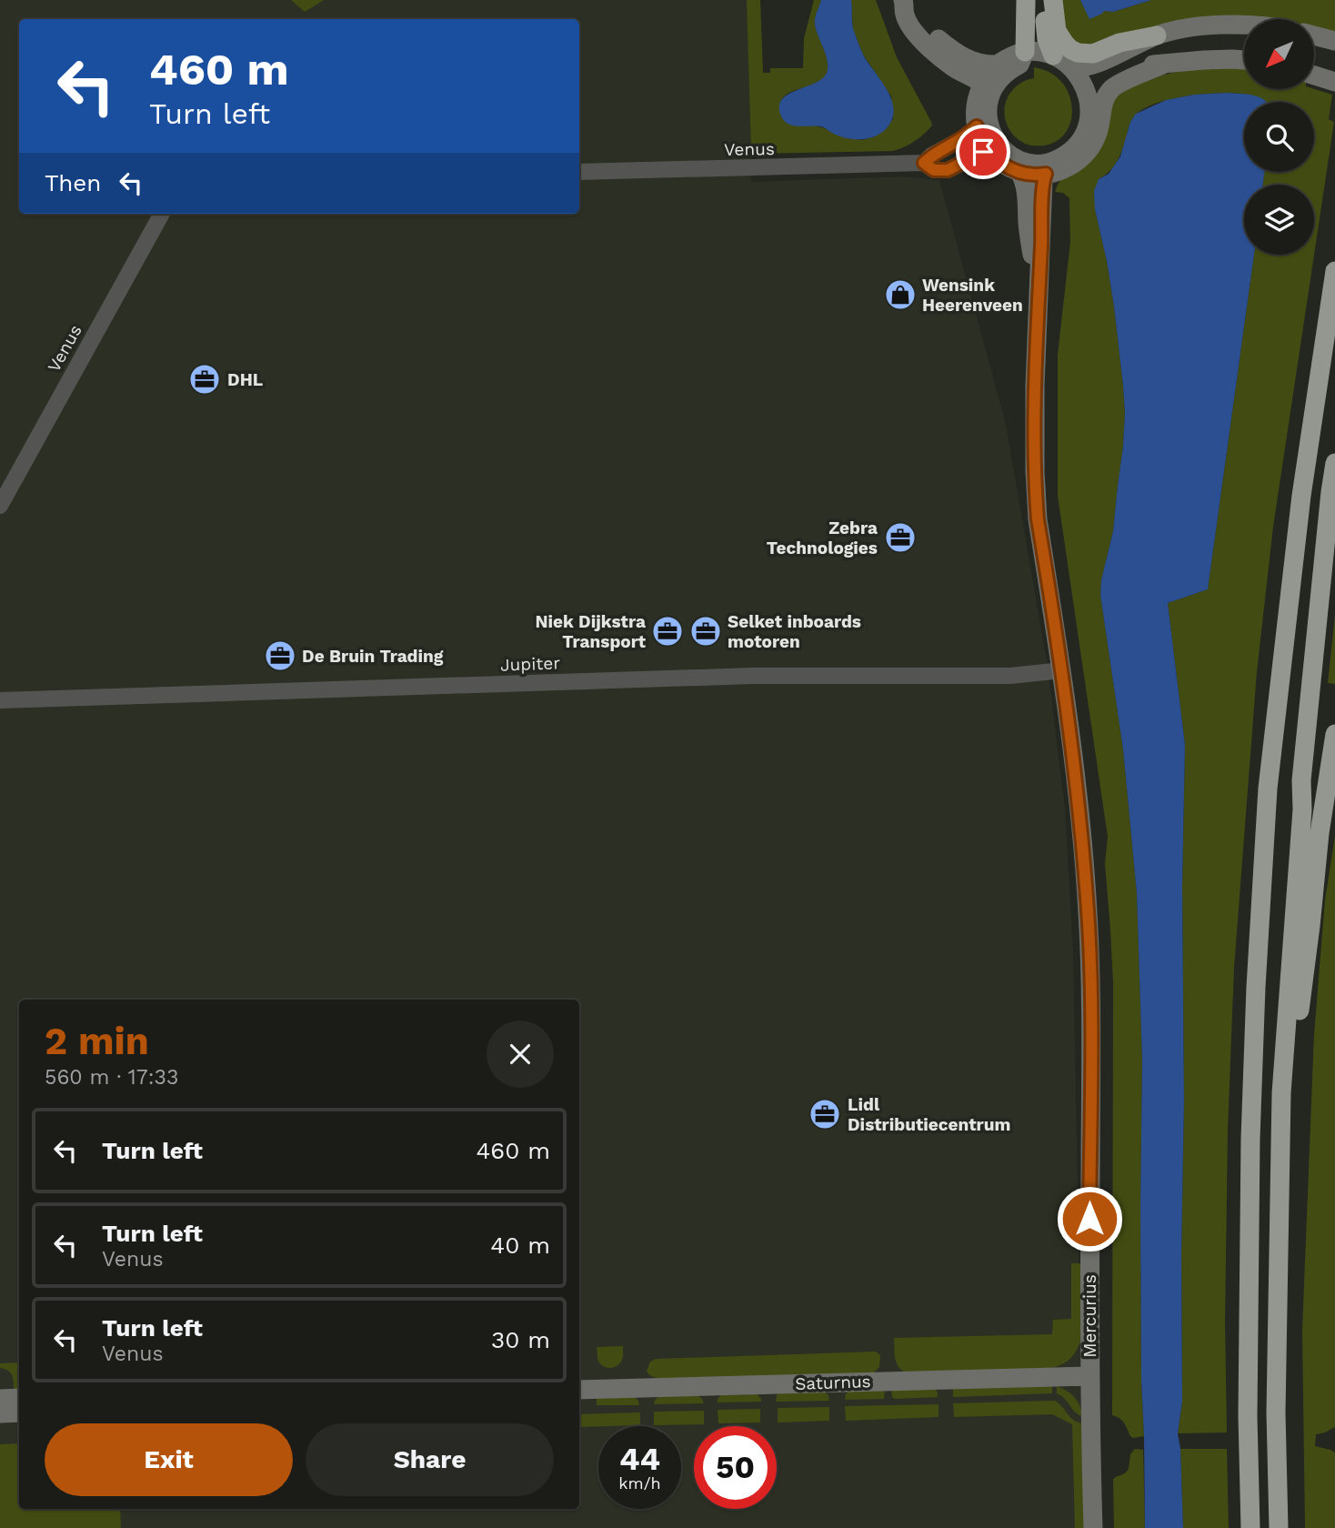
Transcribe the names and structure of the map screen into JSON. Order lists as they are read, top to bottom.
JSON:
{
  "streets": {
    "main road": ["Mercurius", "Saturnus"],
    "street": ["Venus", "Jupiter"]
  },
  "crossings": [
    ["Venus", "Mercurius"],
    ["Jupiter", "Mercurius"],
    ["Mercurius", "Saturnus"]
  ],
  "places": {
    "shop": ["Wensink Heerenveen"],
    "office": [
      "DHL",
      "Zebra Technologies",
      "Niek Dijkstra Transport",
      "Selket inboards motoren",
      "De Bruin Trading",
      "Lidl Distributiecentrum"
    ]
  },
  "north": "bottom left",
  "page": {
    "turn": ["460 m", "Turn left"],
    "then": "Then",
    "heading": ["2 min", "560 m · 17:33"],
    "list": [
      {
        "name": "Turn left",
        "value": "460 m"
      },
      {
        "name": "Turn left",
        "note": "Venus",
        "value": "40 m"
      },
      {
        "name": "Turn left",
        "note": "Venus",
        "value": "30 m"
      }
    ],
    "buttons": ["Exit", "Share"],
    "speed": "44 km/h",
    "limit": "50"
  }
}
